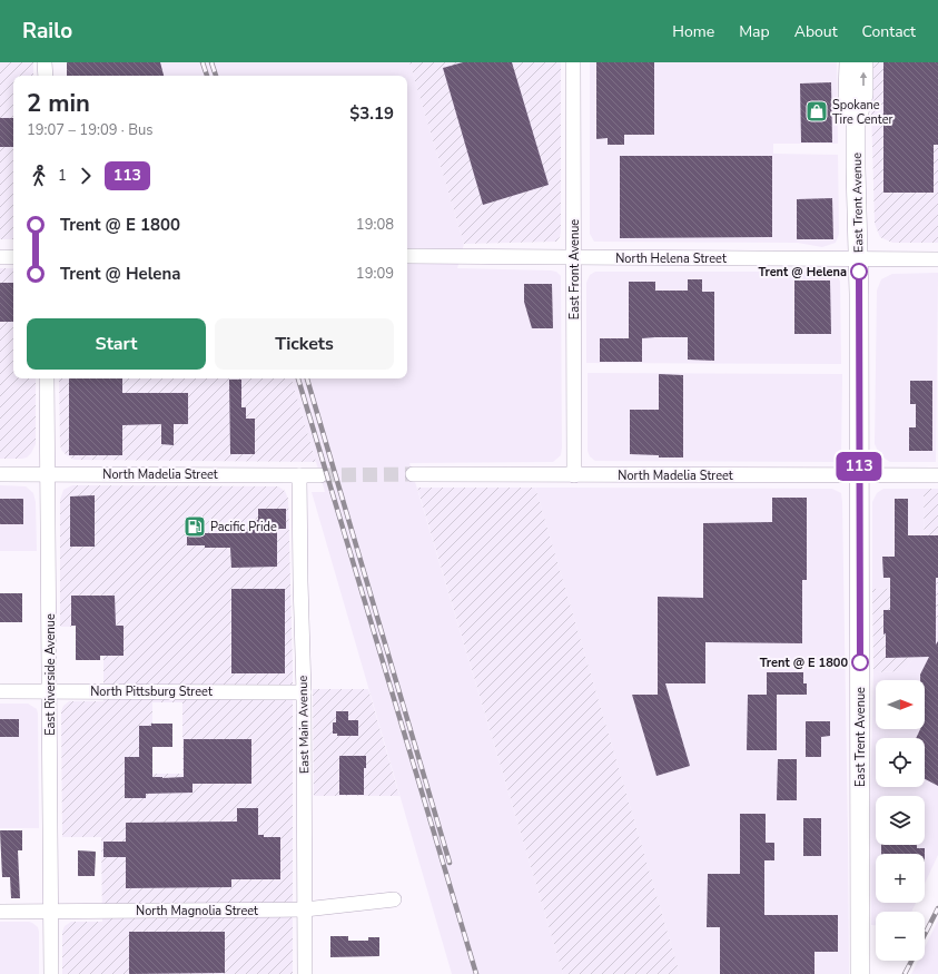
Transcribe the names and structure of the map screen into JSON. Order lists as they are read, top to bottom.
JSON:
{
  "streets": {
    "main road": ["East Trent Avenue"],
    "street": [
      "North Helena Street",
      "East Front Avenue",
      "North Madelia Street",
      "East Riverside Avenue",
      "North Pittsburg Street",
      "East Main Avenue",
      "North Magnolia Street"
    ]
  },
  "crossings": [
    ["East Trent Avenue", "North Helena Street"],
    ["East Trent Avenue", "North Madelia Street"],
    ["North Helena Street", "East Front Avenue"],
    ["East Front Avenue", "North Madelia Street"],
    ["North Madelia Street", "East Riverside Avenue"],
    ["North Madelia Street", "East Main Avenue"],
    ["East Riverside Avenue", "North Pittsburg Street"],
    ["East Riverside Avenue", "North Magnolia Street"],
    ["North Pittsburg Street", "East Main Avenue"],
    ["East Main Avenue", "North Magnolia Street"]
  ],
  "places": {
    "shop": ["Spokane Tire Center"],
    "other": ["Trent @ Helena", "Trent @ E 1800"],
    "fuel station": ["Pacific Pride"]
  },
  "lines": ["bus line 113"],
  "north": "right",
  "page": {
    "header": "Railo",
    "nav": [
      "Home",
      "Map",
      "About",
      "Contact"
    ],
    "on_map": "113",
    "heading": ["2 min", "19:07 – 19:09 · Bus", "$3.19"],
    "legs": ["1", "113"],
    "list": [
      {
        "name": "Trent @ E 1800",
        "value": "19:08"
      },
      {
        "name": "Trent @ Helena",
        "value": "19:09"
      }
    ],
    "buttons": ["Start", "Tickets"],
    "map_buttons": ["+", "−"]
  }
}
